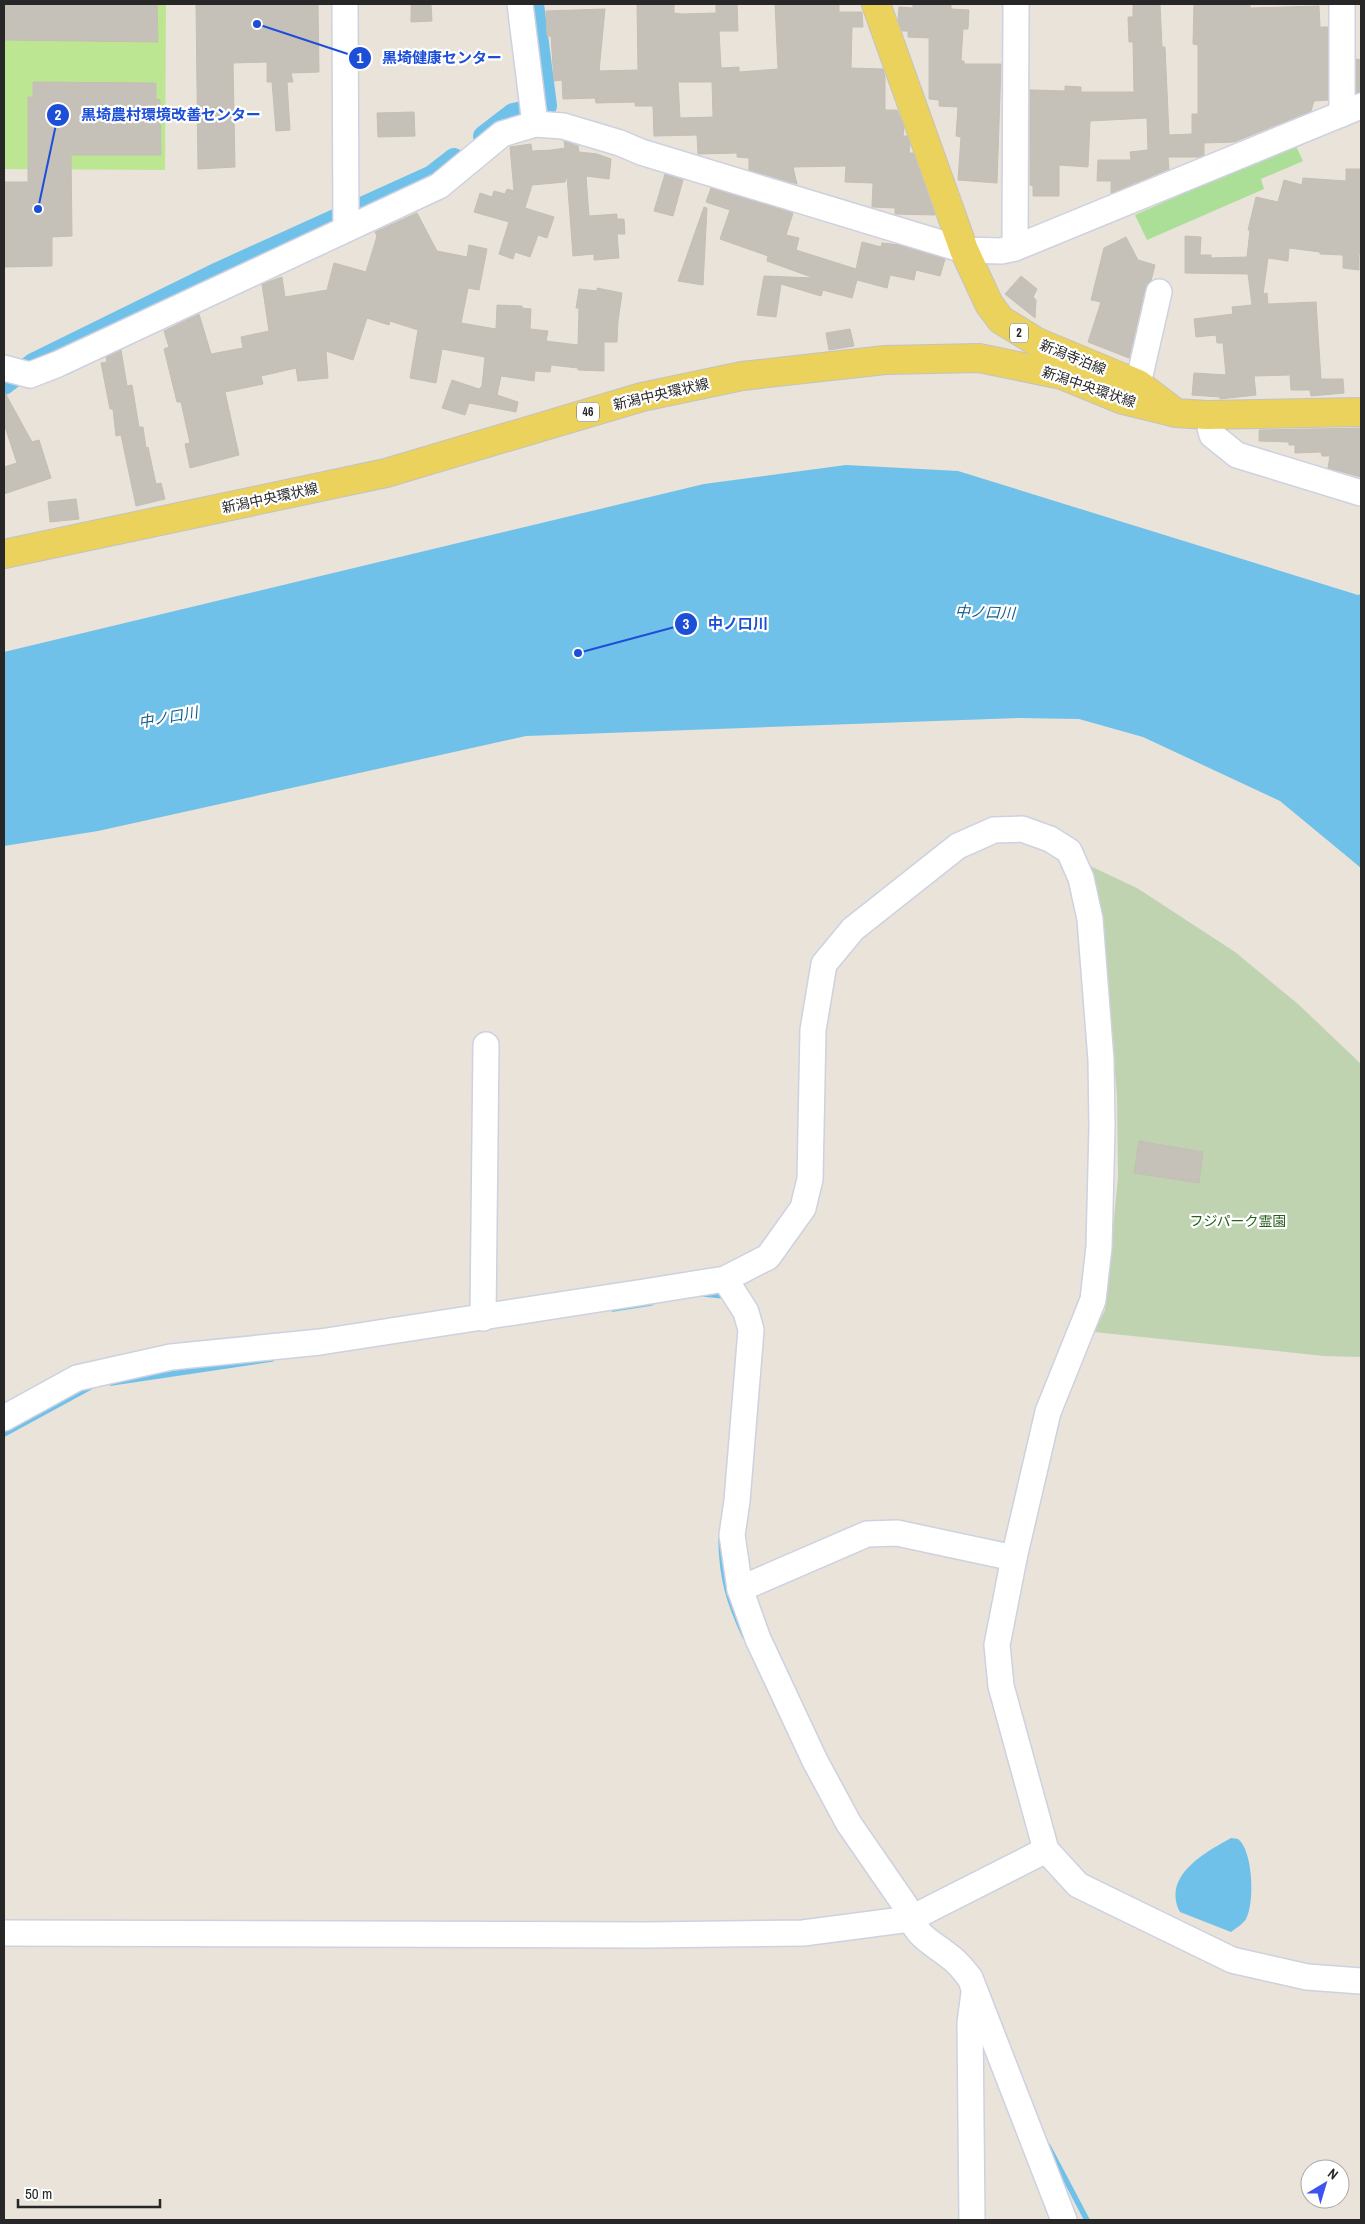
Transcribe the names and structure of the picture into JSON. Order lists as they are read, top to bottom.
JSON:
{
  "streets": {
    "main road": [
      "2",
      "新潟寺泊線",
      "新潟中央環状線",
      "46"
    ]
  },
  "crossings": [
    ["新潟寺泊線", "新潟中央環状線"]
  ],
  "water": ["中ノ口川"],
  "parks": ["フジパーク霊園"],
  "places": ["黒埼健康センター", "黒埼農村環境改善センター", "中ノ口川"],
  "scale_bar": "50 m",
  "north": "top right"
}
